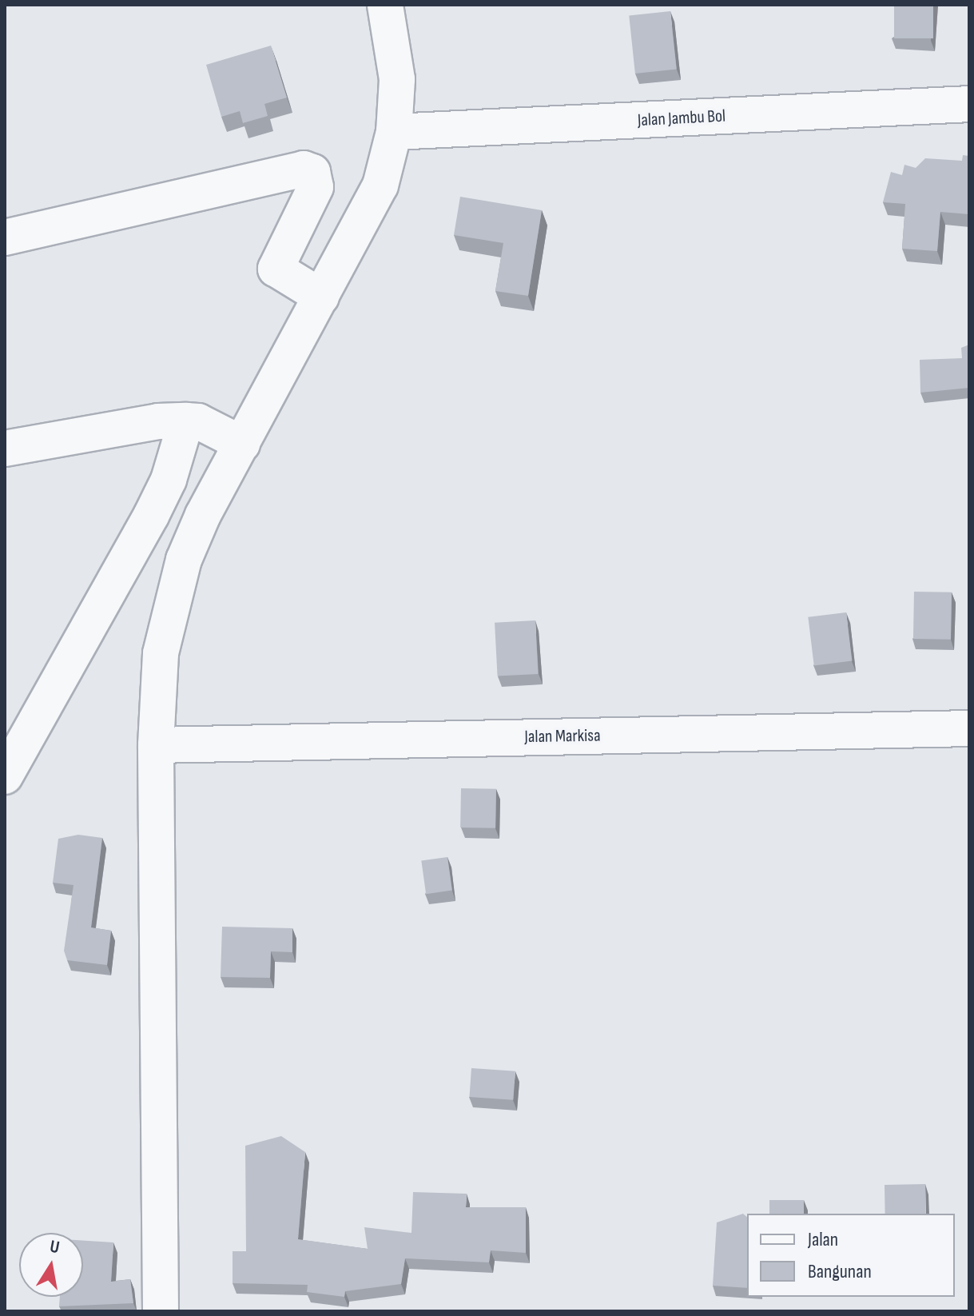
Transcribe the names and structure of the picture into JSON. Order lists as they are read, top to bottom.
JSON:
{
  "streets": {
    "street": ["Jalan Jambu Bol", "Jalan Markisa"]
  },
  "legend": ["Jalan", "Bangunan"],
  "north": "top"
}
